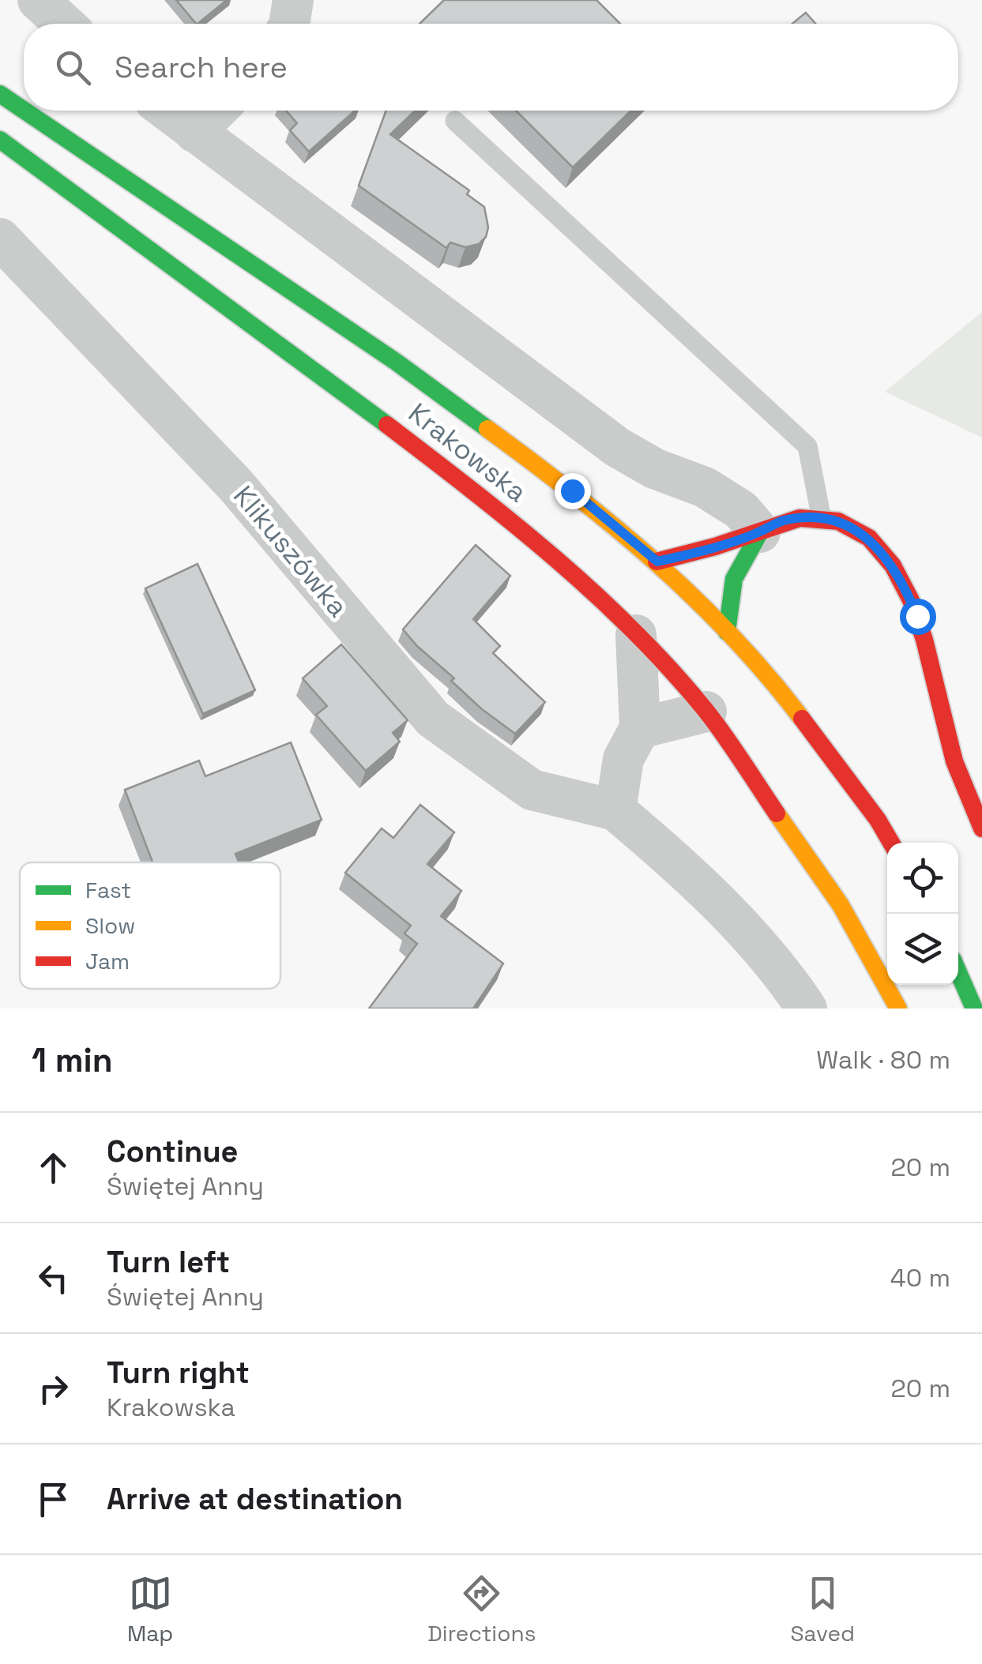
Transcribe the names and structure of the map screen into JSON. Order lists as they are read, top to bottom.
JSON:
{
  "streets": {
    "main road": ["Krakowska"],
    "street": ["Klikuszówka"]
  },
  "legend": ["Fast", "Slow", "Jam"],
  "page": {
    "search": "Search here",
    "heading": ["1 min", "Walk · 80 m"],
    "list": [
      ["Continue", "Świętej Anny", "20 m"],
      ["Turn left", "Świętej Anny", "40 m"],
      ["Turn right", "Krakowska", "20 m"],
      "Arrive at destination"
    ],
    "nav": ["Map", "Directions", "Saved"]
  }
}
